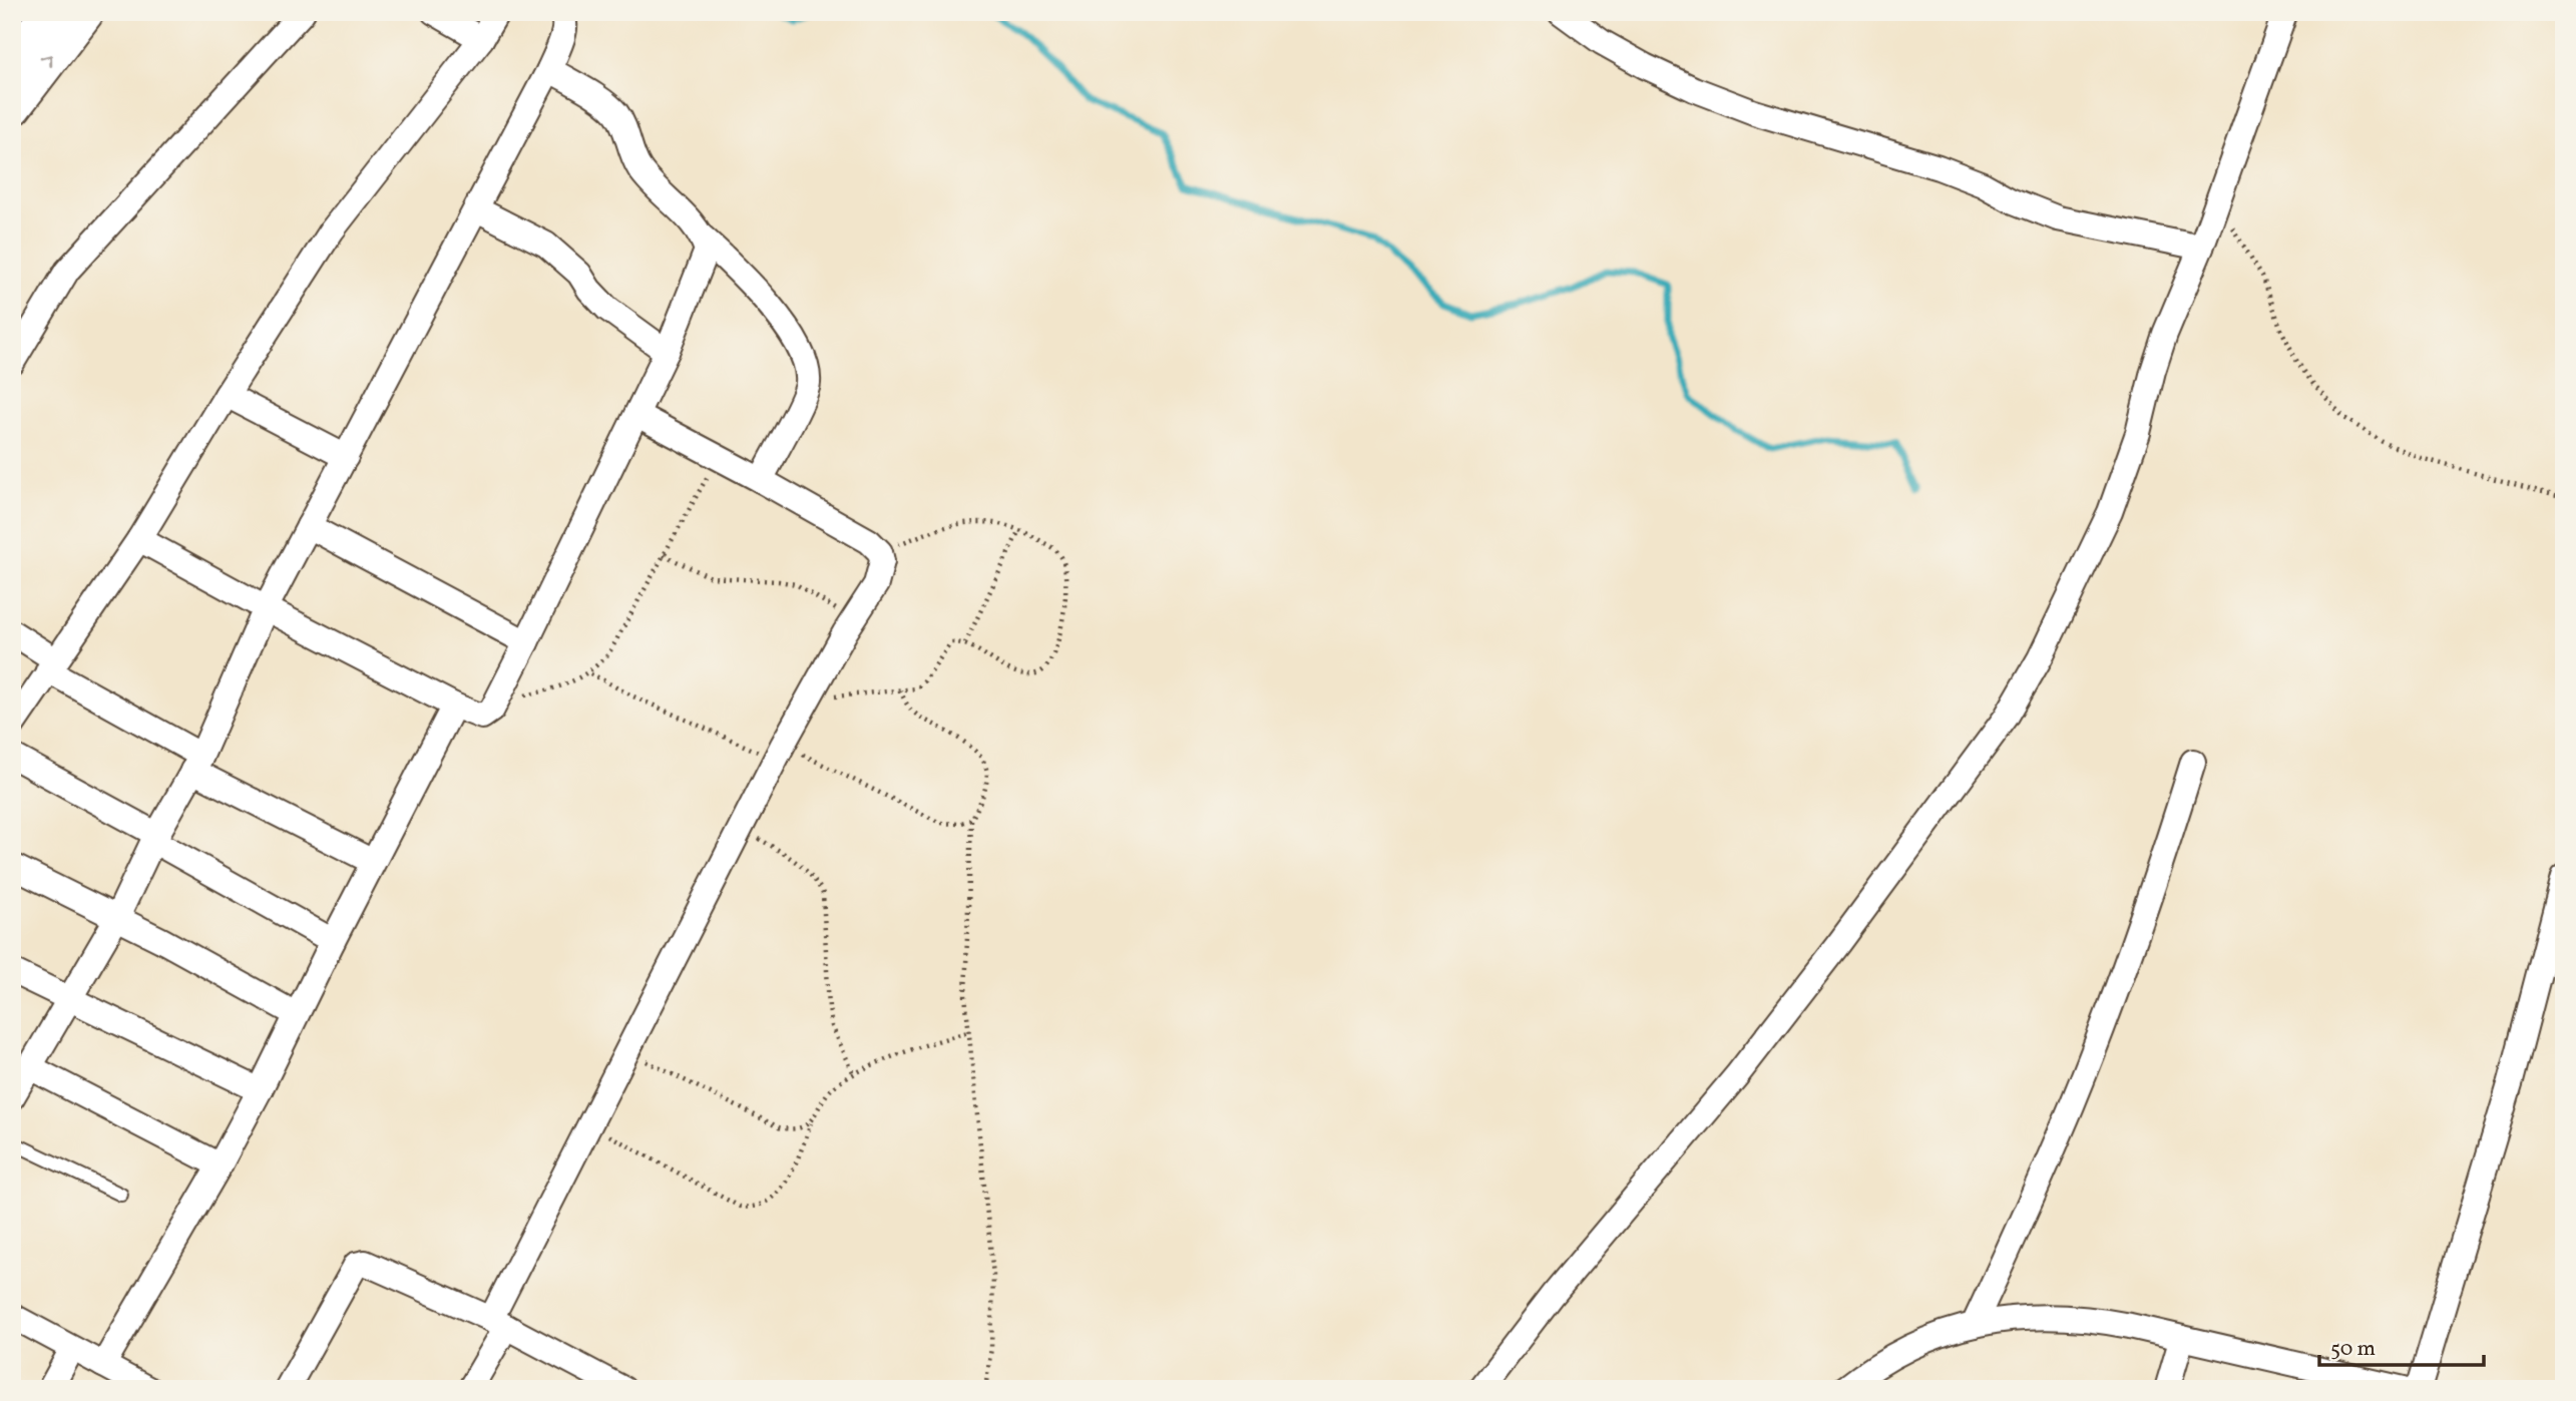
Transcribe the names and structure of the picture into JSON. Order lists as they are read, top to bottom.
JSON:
{
  "scale_bar": "50 m"
}
